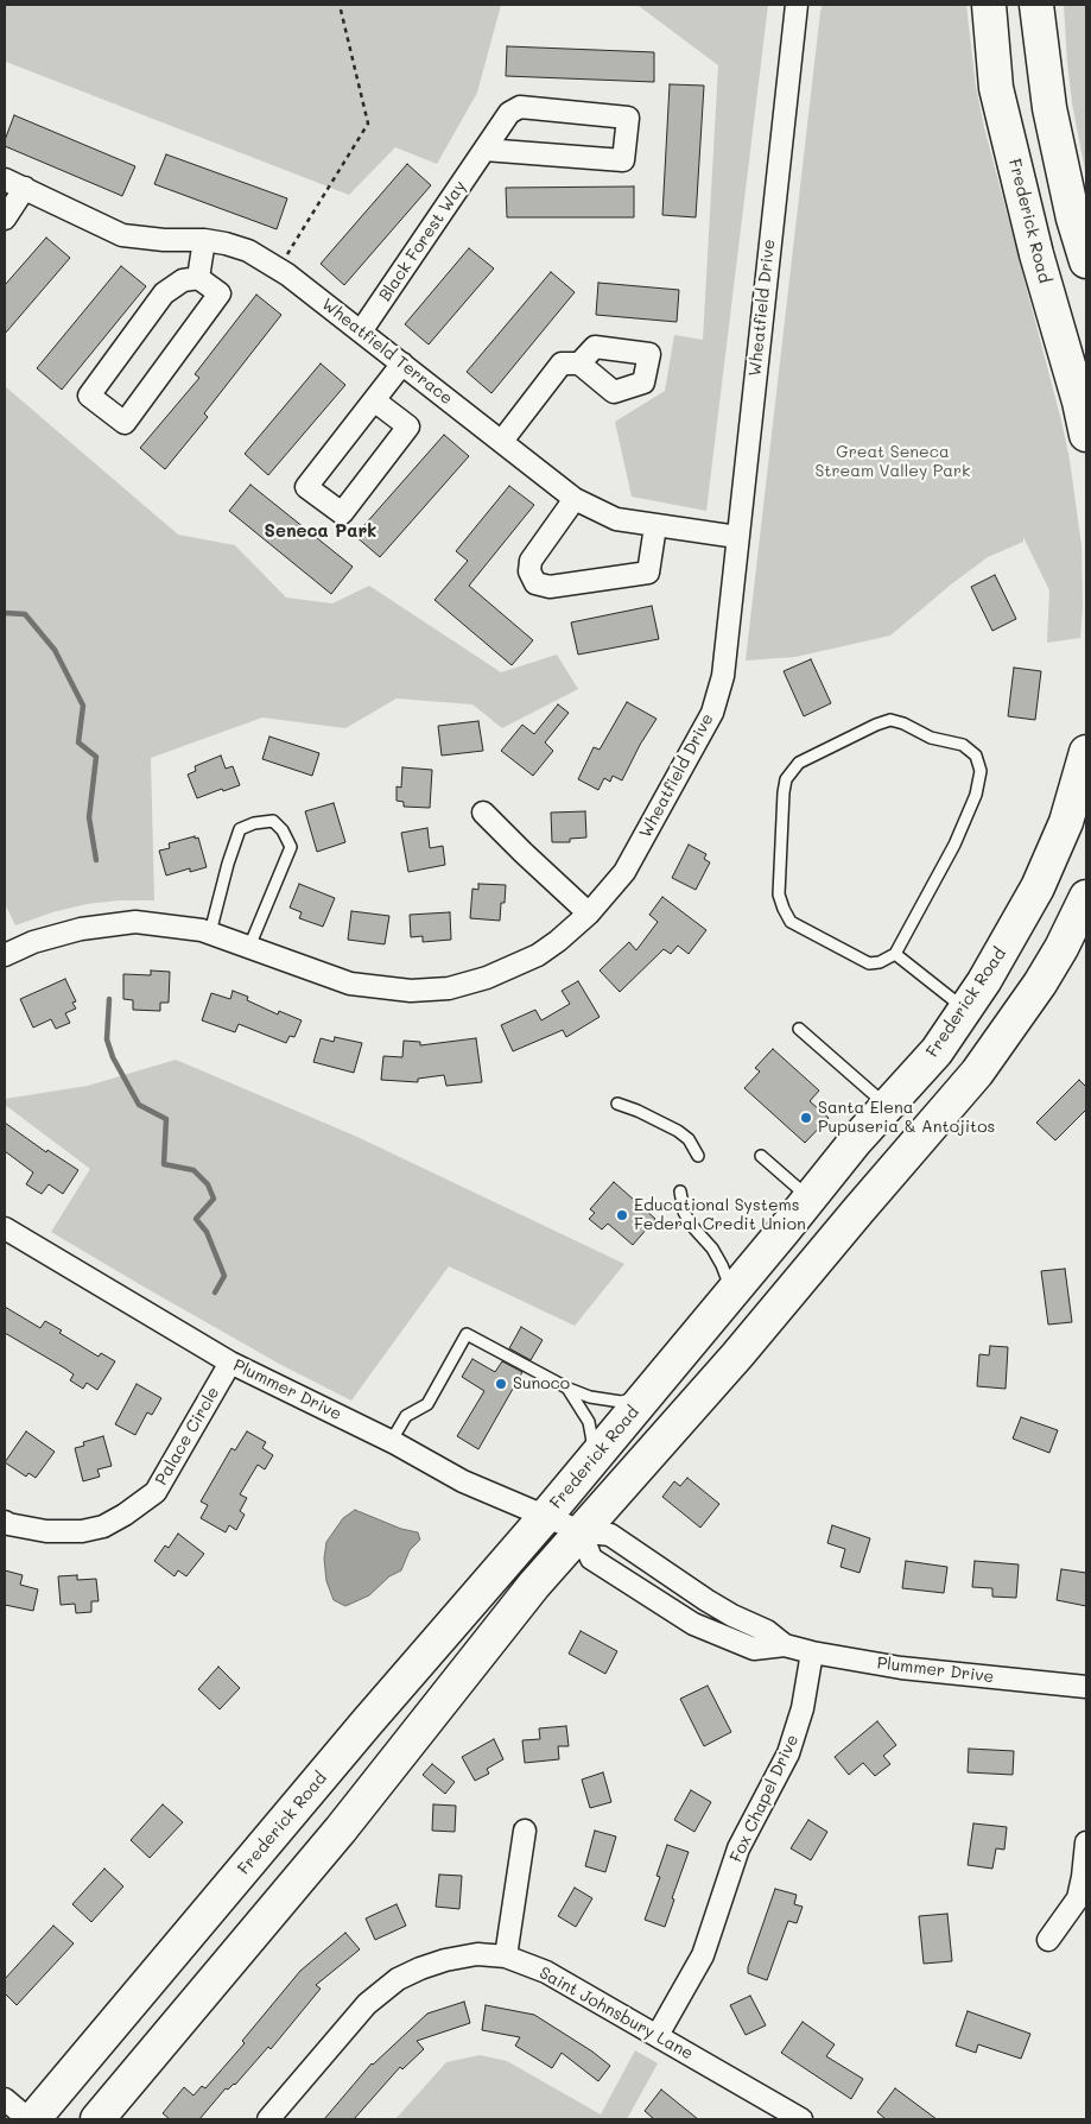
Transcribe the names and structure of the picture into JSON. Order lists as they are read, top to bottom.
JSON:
{
  "streets": {
    "main road": ["Frederick Road"],
    "street": [
      "Black Forest Way",
      "Wheatfield Drive",
      "Wheatfield Terrace",
      "Plummer Drive",
      "Palace Circle",
      "Fox Chapel Drive",
      "Saint Johnsbury Lane"
    ]
  },
  "crossings": [
    ["Frederick Road", "Plummer Drive"],
    ["Black Forest Way", "Wheatfield Terrace"],
    ["Wheatfield Drive", "Wheatfield Terrace"],
    ["Plummer Drive", "Palace Circle"],
    ["Plummer Drive", "Fox Chapel Drive"],
    ["Fox Chapel Drive", "Saint Johnsbury Lane"]
  ],
  "districts": ["Seneca Park"],
  "parks": ["Great Seneca Stream Valley Park"],
  "places": ["Santa Elena Pupuseria & Antojitos", "Educational Systems Federal Credit Union", "Sunoco"]
}
